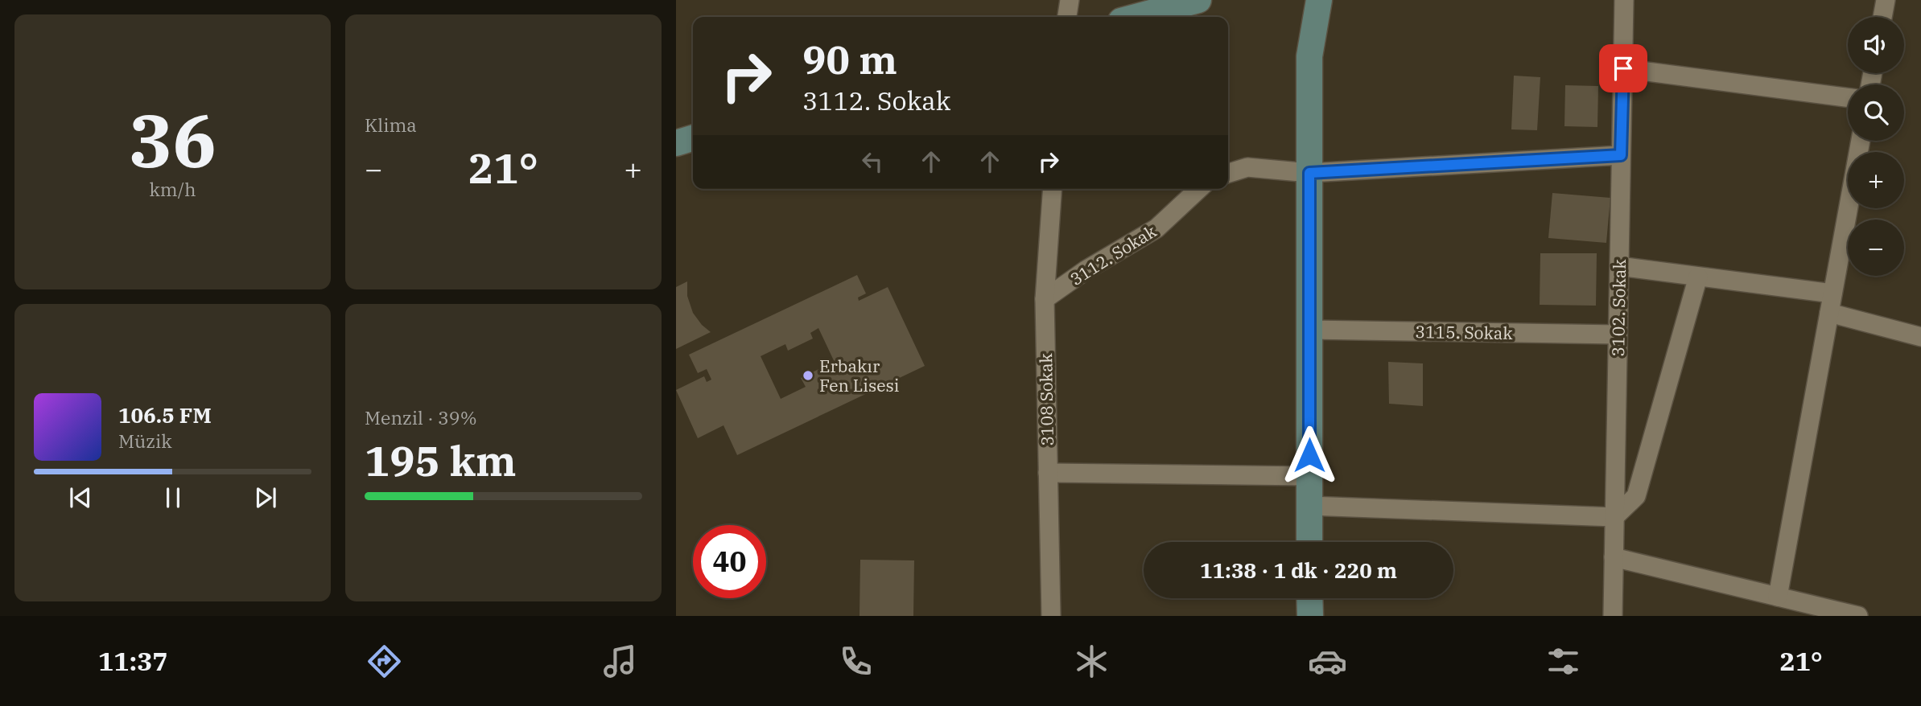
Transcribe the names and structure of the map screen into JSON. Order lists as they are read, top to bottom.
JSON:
{
  "streets": {
    "street": [
      "3112. Sokak",
      "3102. Sokak",
      "3115. Sokak",
      "3108 Sokak"
    ]
  },
  "crossings": [
    ["3112. Sokak", "3108 Sokak"],
    ["3102. Sokak", "3115. Sokak"]
  ],
  "places": ["Erbakır Fen Lisesi"],
  "page": {
    "tile": [
      ["36", "km/h"],
      "Klima",
      ["Menzil · 39%", "195 km"]
    ],
    "map_buttons": ["+", "−"],
    "turn": ["90 m", "3112. Sokak"],
    "heat": ["−", "21°", "+"],
    "song": ["106.5 FM", "Müzik"],
    "limit": "40",
    "trip": "11:38 · 1 dk · 220 m",
    "tabs": ["11:37", "21°"]
  }
}
